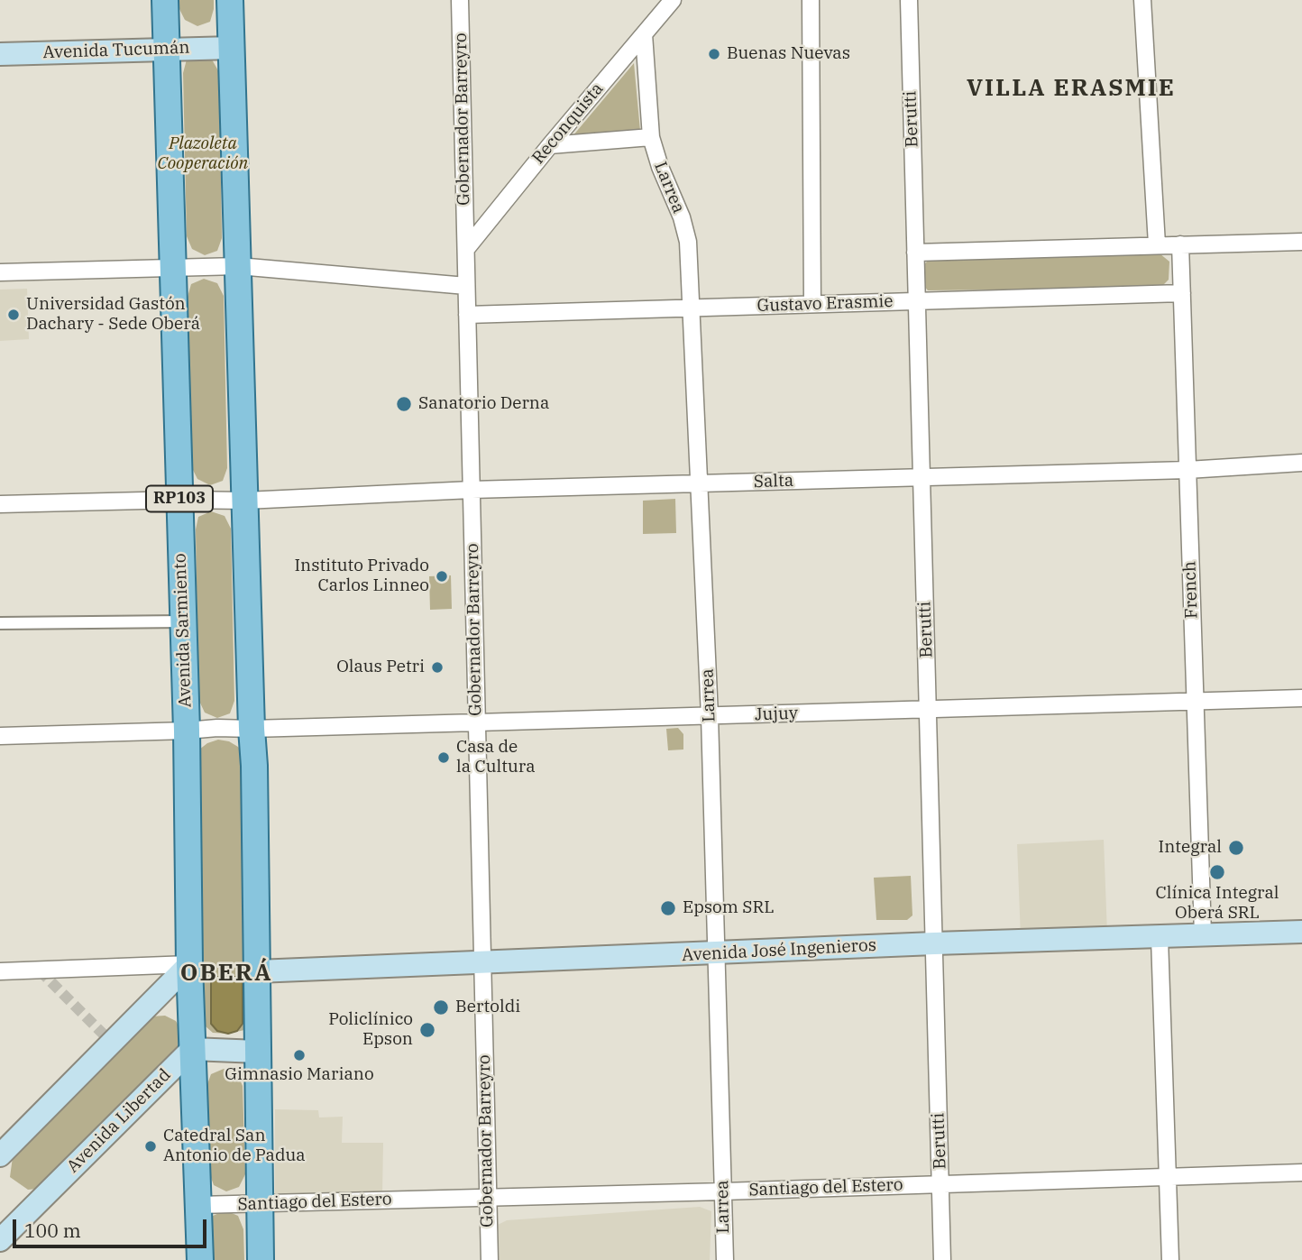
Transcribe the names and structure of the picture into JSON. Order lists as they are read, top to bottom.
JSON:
{
  "streets": {
    "main road": [
      "Avenida Tucumán",
      "RP103",
      "Avenida Sarmiento",
      "Avenida José Ingenieros",
      "Avenida Libertad"
    ],
    "street": [
      "Gobernador Barreyro",
      "Berutti",
      "Reconquista",
      "Larrea",
      "Gustavo Erasmie",
      "Salta",
      "French",
      "Jujuy",
      "Santiago del Estero"
    ]
  },
  "crossings": [
    ["Avenida Tucumán", "Avenida Sarmiento"],
    ["Gobernador Barreyro", "Reconquista"],
    ["Gobernador Barreyro", "Gustavo Erasmie"],
    ["Gobernador Barreyro", "Salta"],
    ["Gobernador Barreyro", "Jujuy"],
    ["Gobernador Barreyro", "Avenida José Ingenieros"],
    ["Gobernador Barreyro", "Santiago del Estero"],
    ["Berutti", "Gustavo Erasmie"],
    ["Berutti", "Salta"],
    ["Berutti", "Jujuy"],
    ["Berutti", "Avenida José Ingenieros"],
    ["Berutti", "Santiago del Estero"],
    ["Reconquista", "Larrea"],
    ["Larrea", "Gustavo Erasmie"],
    ["Larrea", "Salta"],
    ["Larrea", "Jujuy"],
    ["Larrea", "Avenida José Ingenieros"],
    ["Larrea", "Santiago del Estero"],
    ["Gustavo Erasmie", "French"],
    ["Salta", "French"],
    ["Salta", "Avenida Sarmiento"],
    ["French", "Jujuy"],
    ["French", "Avenida José Ingenieros"],
    ["Avenida Sarmiento", "Jujuy"],
    ["Avenida Sarmiento", "Avenida Libertad"],
    ["Avenida Sarmiento", "Santiago del Estero"]
  ],
  "districts": ["VILLA ERASMIE", "OBERÁ"],
  "parks": ["Plazoleta Cooperación"],
  "places": [
    "Buenas Nuevas",
    "Universidad Gastón Dachary - Sede Oberá",
    "Sanatorio Derna",
    "Instituto Privado Carlos Linneo",
    "Olaus Petri",
    "Casa de la Cultura",
    "Integral",
    "Clínica Integral Oberá SRL",
    "Epsom SRL",
    "Bertoldi",
    "Policlínico Epson",
    "Gimnasio Mariano",
    "Catedral San Antonio de Padua"
  ],
  "scale_bar": "100 m"
}
